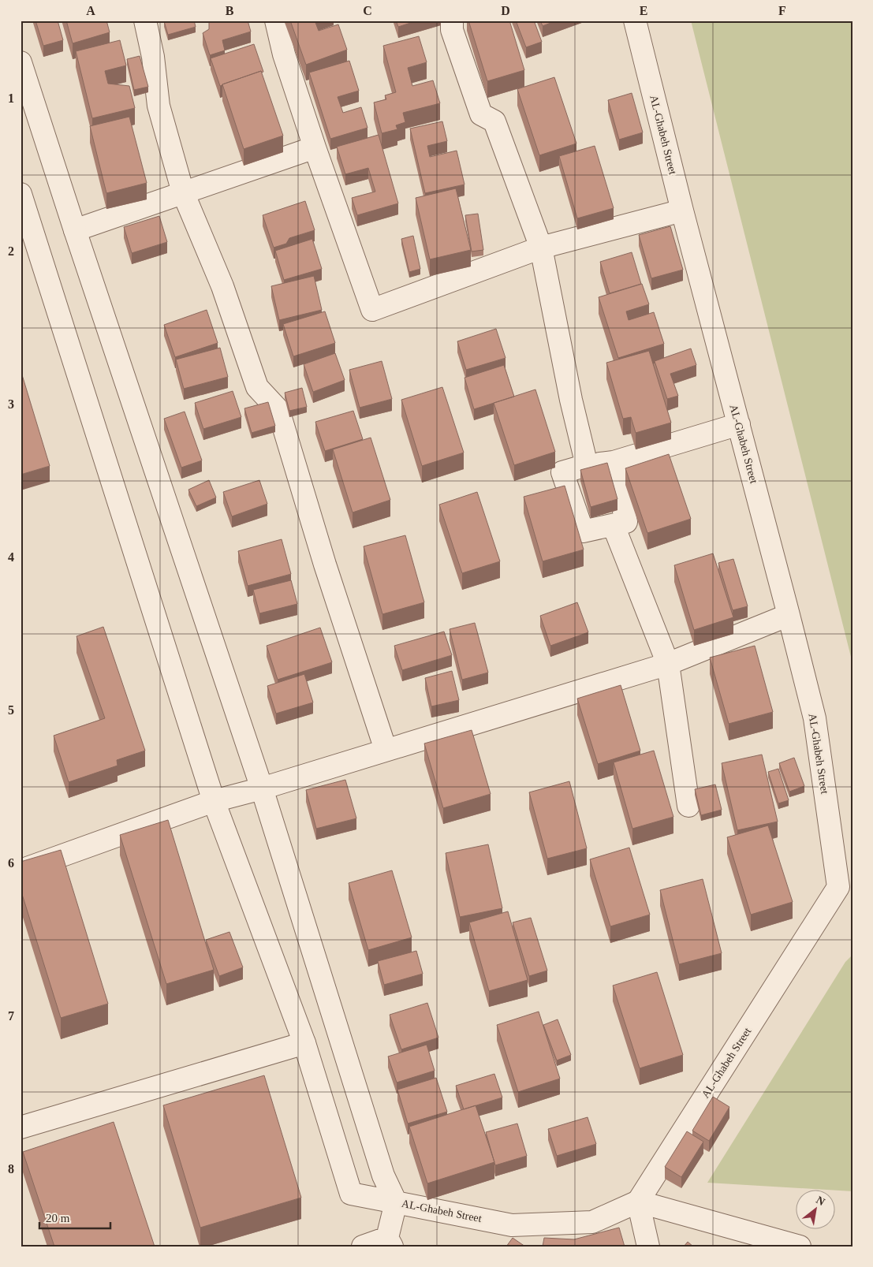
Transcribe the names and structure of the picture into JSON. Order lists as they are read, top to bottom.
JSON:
{
  "streets": {
    "street": ["AL-Ghabeh Street"]
  },
  "scale_bar": "20 m",
  "north": "top right",
  "grid": {
    "columns": [
      "A",
      "B",
      "C",
      "D",
      "E",
      "F"
    ],
    "rows": [
      "1",
      "2",
      "3",
      "4",
      "5",
      "6",
      "7",
      "8"
    ]
  }
}
